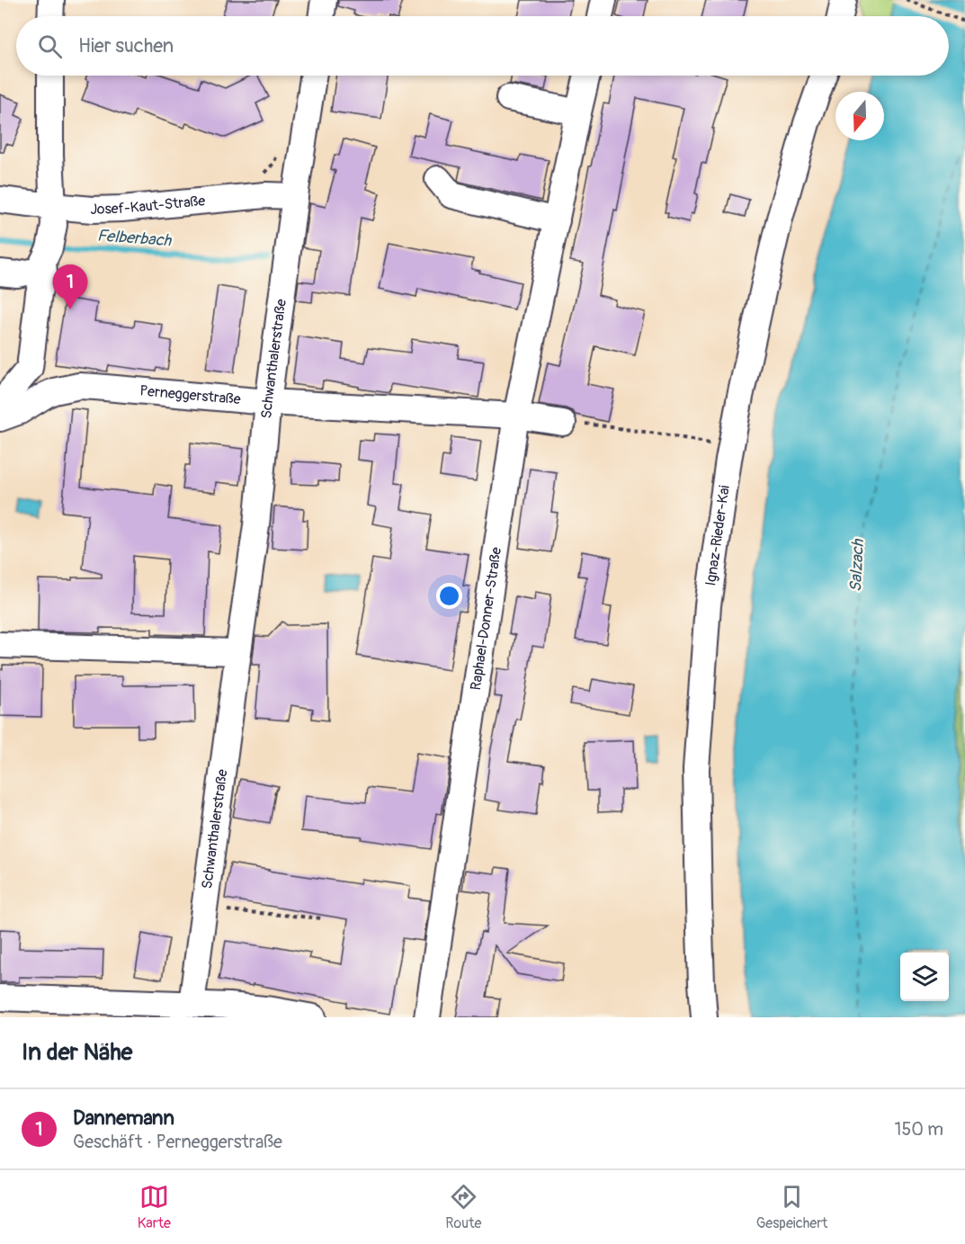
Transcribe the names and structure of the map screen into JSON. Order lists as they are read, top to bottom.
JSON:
{
  "streets": {
    "street": [
      "Josef-Kaut-Straße",
      "Schwanthalerstraße",
      "Perneggerstraße",
      "Ignaz-Rieder-Kai",
      "Raphael-Donner-Straße"
    ]
  },
  "crossings": [
    ["Josef-Kaut-Straße", "Schwanthalerstraße"],
    ["Schwanthalerstraße", "Perneggerstraße"],
    ["Perneggerstraße", "Raphael-Donner-Straße"]
  ],
  "water": ["Felberbach", "Salzach"],
  "north": "bottom",
  "page": {
    "search": "Hier suchen",
    "pins": "1",
    "heading": "In der Nähe",
    "list": [
      {
        "mark": "1",
        "name": "Dannemann",
        "note": "Geschäft · Perneggerstraße",
        "value": "150 m"
      }
    ],
    "nav": ["Karte", "Route", "Gespeichert"]
  }
}
